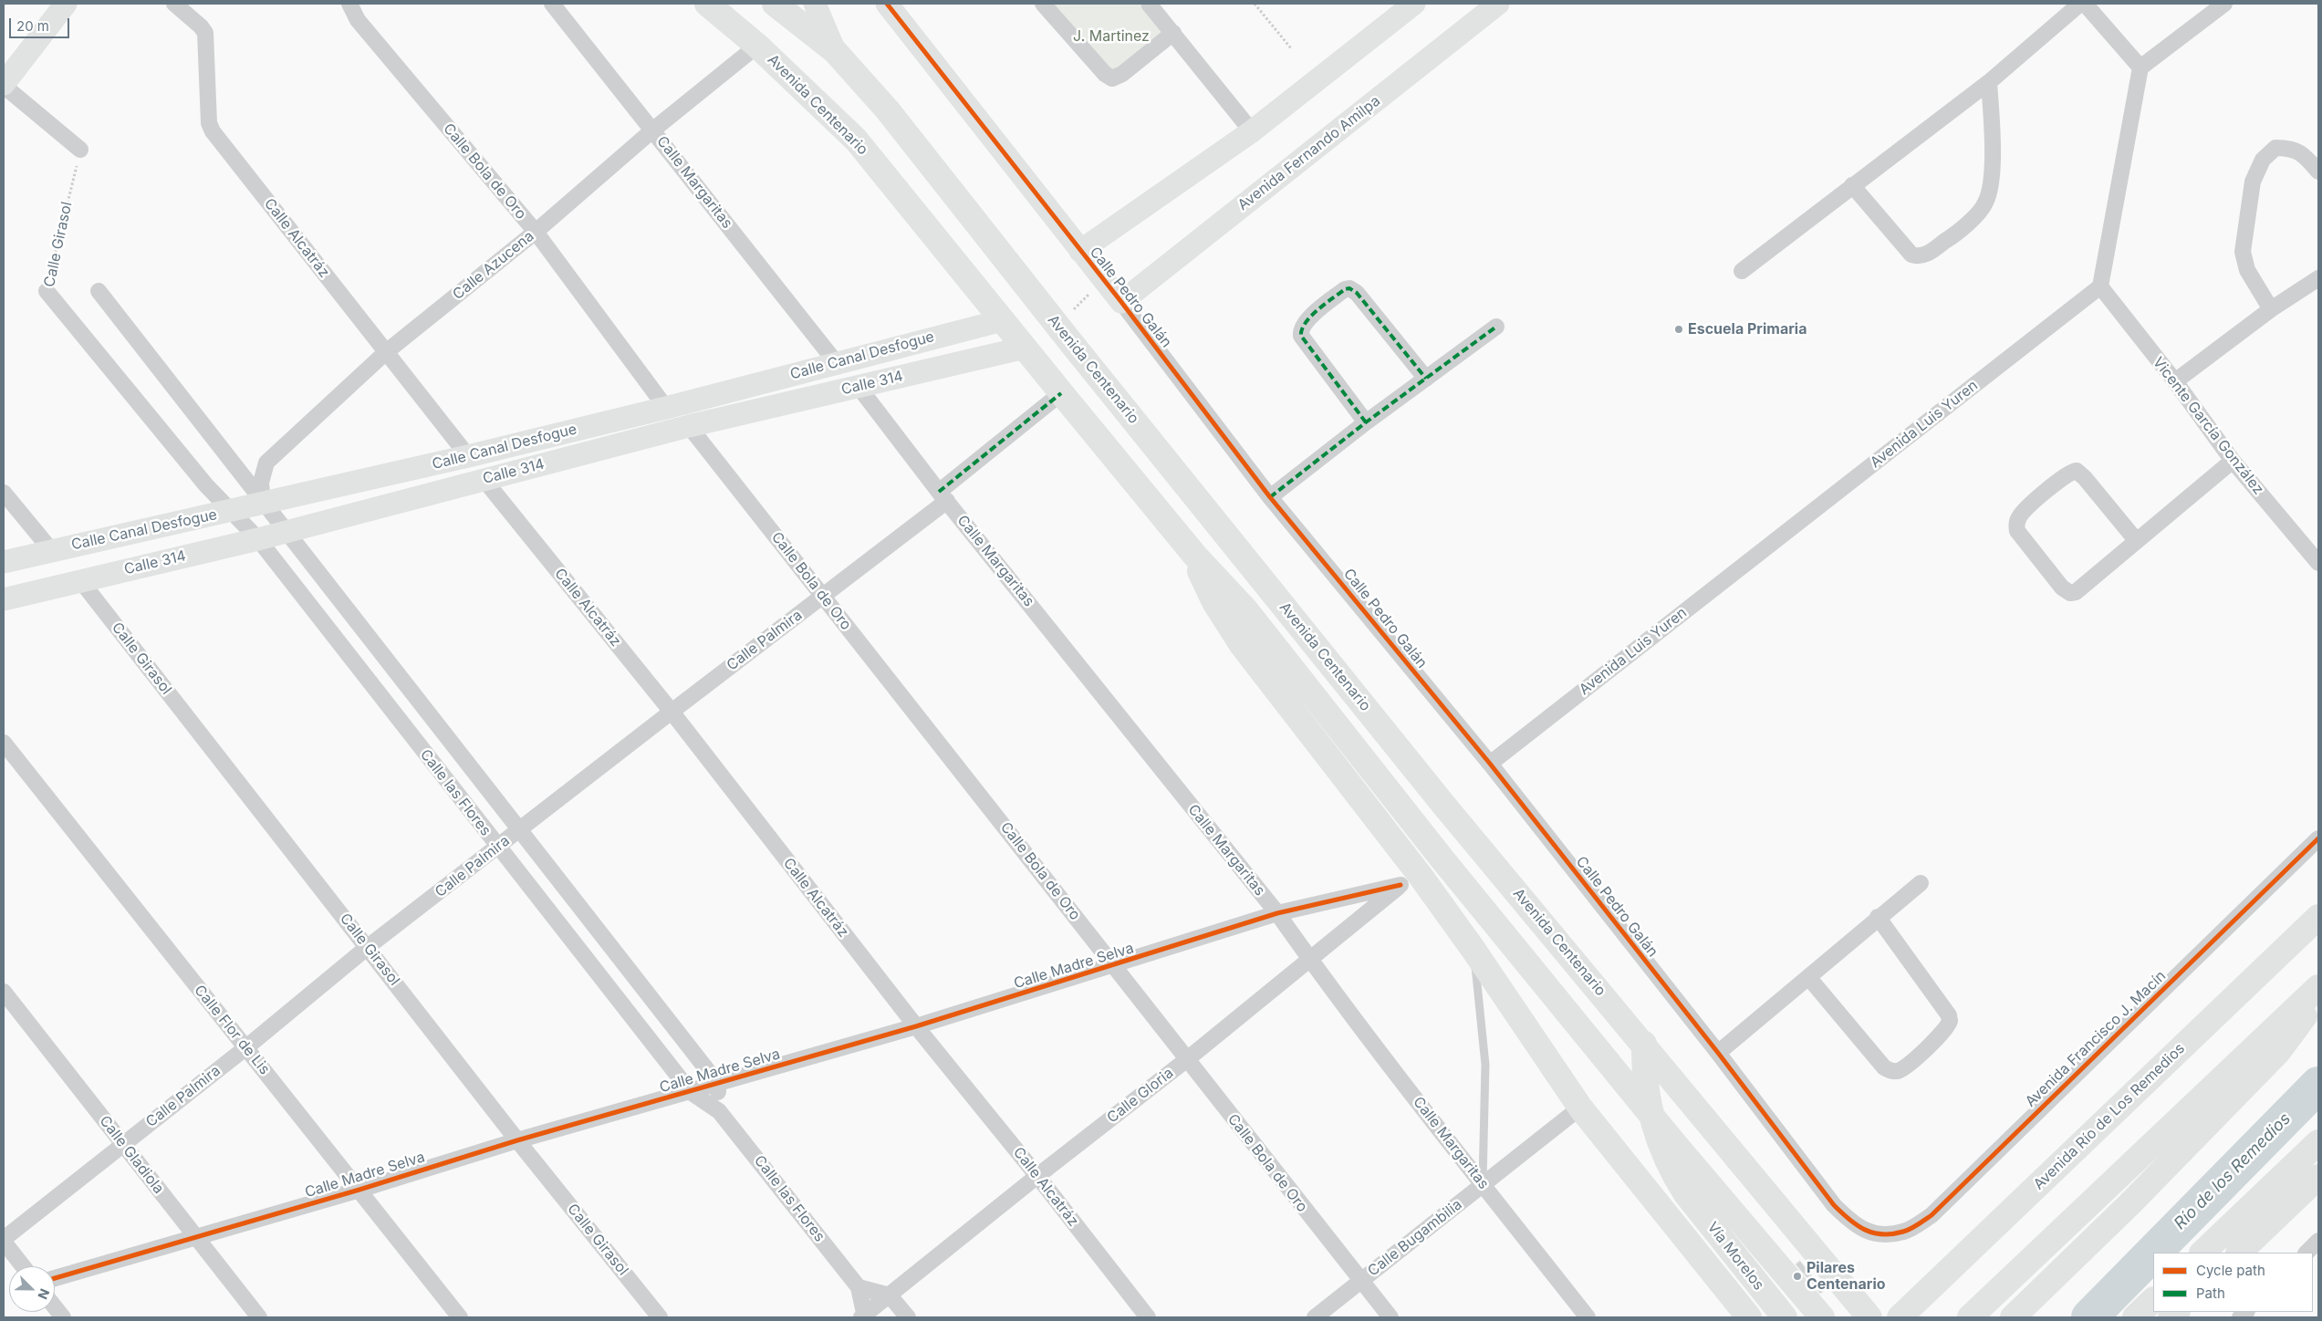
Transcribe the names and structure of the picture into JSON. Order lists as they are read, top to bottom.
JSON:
{
  "streets": {
    "main road": ["Avenida Centenario", "Avenida Río de Los Remedios", "Vía Morelos"],
    "street": [
      "Avenida Fernando Amilpa",
      "Calle Bola de Oro",
      "Calle Margaritas",
      "Calle Alcatráz",
      "Calle Girasol",
      "Calle Azucena",
      "Calle Pedro Galán",
      "Calle Canal Desfogue",
      "Calle 314",
      "Avenida Luis Yuren",
      "Vicente García González",
      "Calle Palmira",
      "Calle las Flores",
      "Calle Madre Selva",
      "Calle Flor de Lis",
      "Avenida Francisco J. Macín",
      "Calle Gloria",
      "Calle Gladiola",
      "Calle Bugambilia"
    ]
  },
  "crossings": [
    ["Avenida Centenario", "Calle Azucena"],
    ["Avenida Centenario", "Calle Canal Desfogue"],
    ["Avenida Centenario", "Calle 314"],
    ["Avenida Centenario", "Calle Palmira"],
    ["Avenida Centenario", "Calle Madre Selva"],
    ["Avenida Centenario", "Calle Gloria"],
    ["Avenida Centenario", "Calle Bugambilia"],
    ["Avenida Centenario", "Vía Morelos"],
    ["Avenida Fernando Amilpa", "Calle Pedro Galán"],
    ["Calle Bola de Oro", "Calle Azucena"],
    ["Calle Bola de Oro", "Calle Canal Desfogue"],
    ["Calle Bola de Oro", "Calle 314"],
    ["Calle Bola de Oro", "Calle Palmira"],
    ["Calle Bola de Oro", "Calle Madre Selva"],
    ["Calle Bola de Oro", "Calle Gloria"],
    ["Calle Bola de Oro", "Calle Bugambilia"],
    ["Calle Margaritas", "Calle Azucena"],
    ["Calle Margaritas", "Calle Canal Desfogue"],
    ["Calle Margaritas", "Calle 314"],
    ["Calle Margaritas", "Calle Palmira"],
    ["Calle Margaritas", "Calle Madre Selva"],
    ["Calle Margaritas", "Calle Gloria"],
    ["Calle Margaritas", "Calle Bugambilia"],
    ["Calle Alcatráz", "Calle Azucena"],
    ["Calle Alcatráz", "Calle Canal Desfogue"],
    ["Calle Alcatráz", "Calle 314"],
    ["Calle Alcatráz", "Calle Palmira"],
    ["Calle Alcatráz", "Calle Madre Selva"],
    ["Calle Alcatráz", "Calle Gloria"],
    ["Calle Girasol", "Calle Canal Desfogue"],
    ["Calle Girasol", "Calle 314"],
    ["Calle Girasol", "Calle Palmira"],
    ["Calle Girasol", "Calle las Flores"],
    ["Calle Girasol", "Calle Madre Selva"],
    ["Calle Azucena", "Calle Canal Desfogue"],
    ["Calle Azucena", "Calle las Flores"],
    ["Calle Pedro Galán", "Avenida Luis Yuren"],
    ["Calle Pedro Galán", "Avenida Francisco J. Macín"],
    ["Calle Canal Desfogue", "Calle las Flores"],
    ["Calle 314", "Calle las Flores"],
    ["Avenida Luis Yuren", "Vicente García González"],
    ["Calle Palmira", "Calle las Flores"],
    ["Calle Palmira", "Calle Flor de Lis"],
    ["Calle Palmira", "Calle Gladiola"],
    ["Calle las Flores", "Calle Madre Selva"],
    ["Calle las Flores", "Calle Gloria"],
    ["Calle Madre Selva", "Calle Flor de Lis"],
    ["Calle Madre Selva", "Calle Gloria"],
    ["Calle Madre Selva", "Calle Gladiola"]
  ],
  "water": ["Río de los Remedios"],
  "parks": ["J. Martinez"],
  "places": ["Escuela Primaria", "Pilares Centenario"],
  "legend": ["Cycle path", "Path"],
  "scale_bar": "20 m",
  "north": "bottom right"
}
